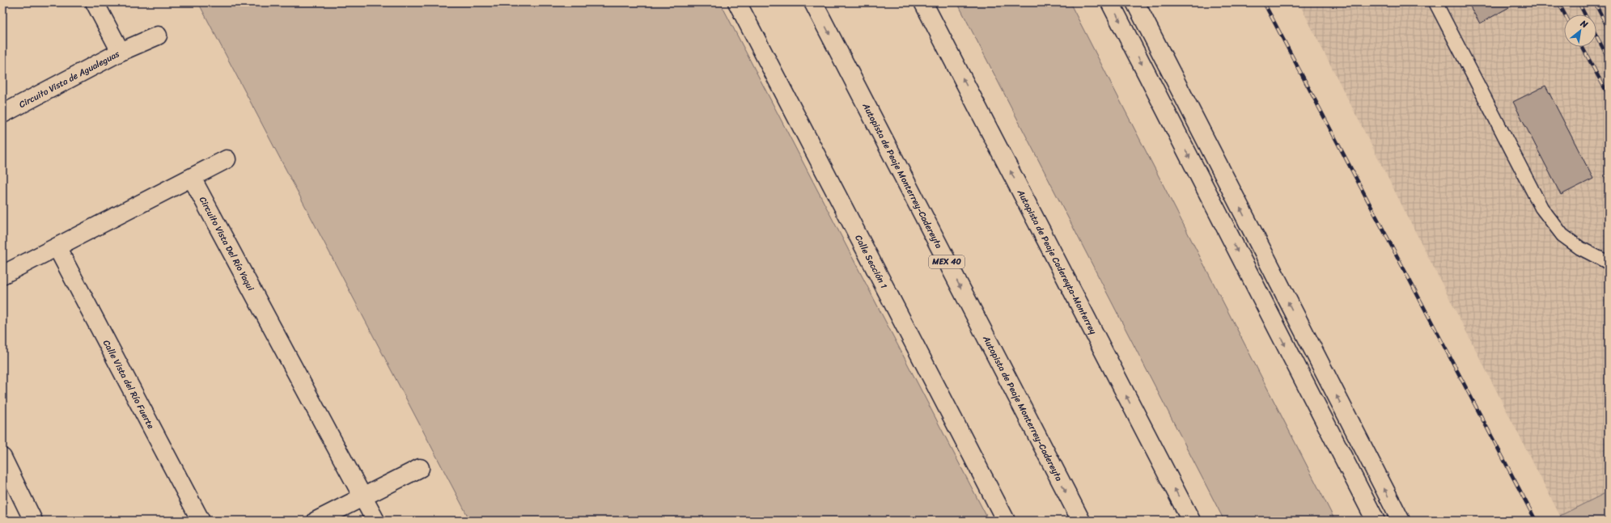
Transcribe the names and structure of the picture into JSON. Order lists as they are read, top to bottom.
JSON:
{
  "streets": {
    "main road": [
      "Circuito Vista de Agualeguas",
      "Autopista de Peaje Monterrey-Cadereyta",
      "Circuito Vista Del Río Yaqui",
      "Calle Sección 1",
      "MEX 40",
      "Autopista de Peaje Cadereyta-Monterrey",
      "Calle Vista del Río Fuerte"
    ]
  },
  "one_way": ["Autopista de Peaje Monterrey-Cadereyta", "Autopista de Peaje Cadereyta-Monterrey"],
  "north": "top right"
}
